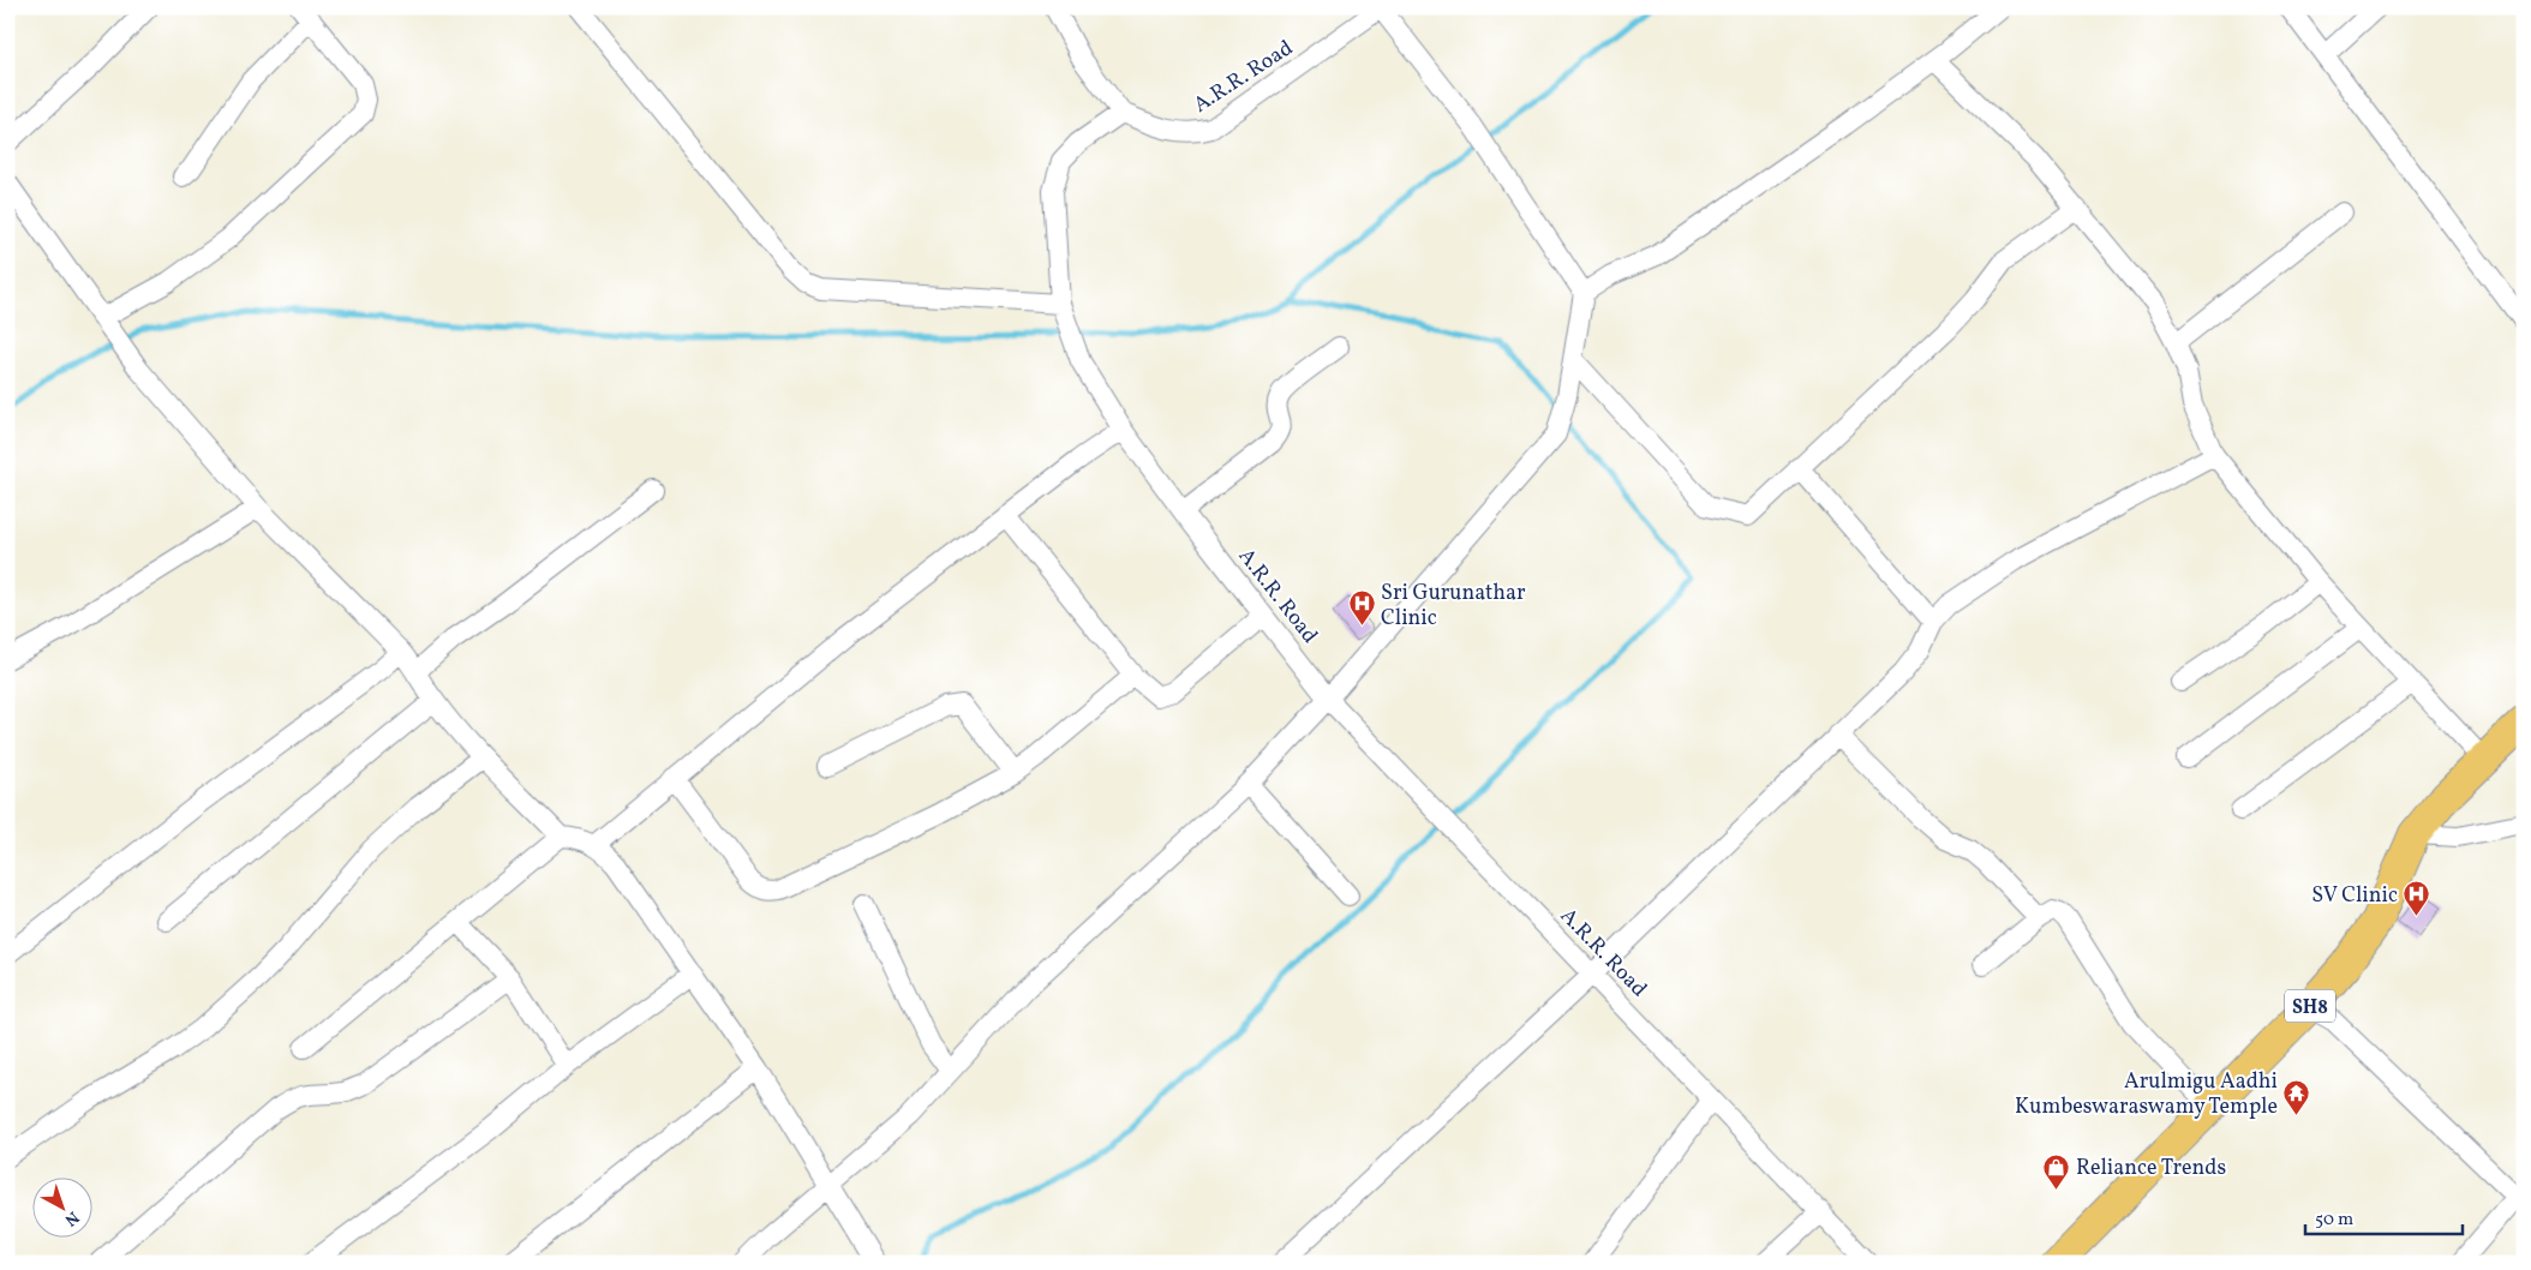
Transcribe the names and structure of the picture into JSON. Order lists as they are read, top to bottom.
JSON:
{
  "streets": {
    "main road": ["SH8"],
    "street": ["A.R.R. Road"]
  },
  "places": {
    "hospital": ["Sri Gurunathar Clinic", "SV Clinic"],
    "temple": ["Arulmigu Aadhi Kumbeswaraswamy Temple"],
    "shop": ["Reliance Trends"]
  },
  "scale_bar": "50 m",
  "north": "bottom right"
}
